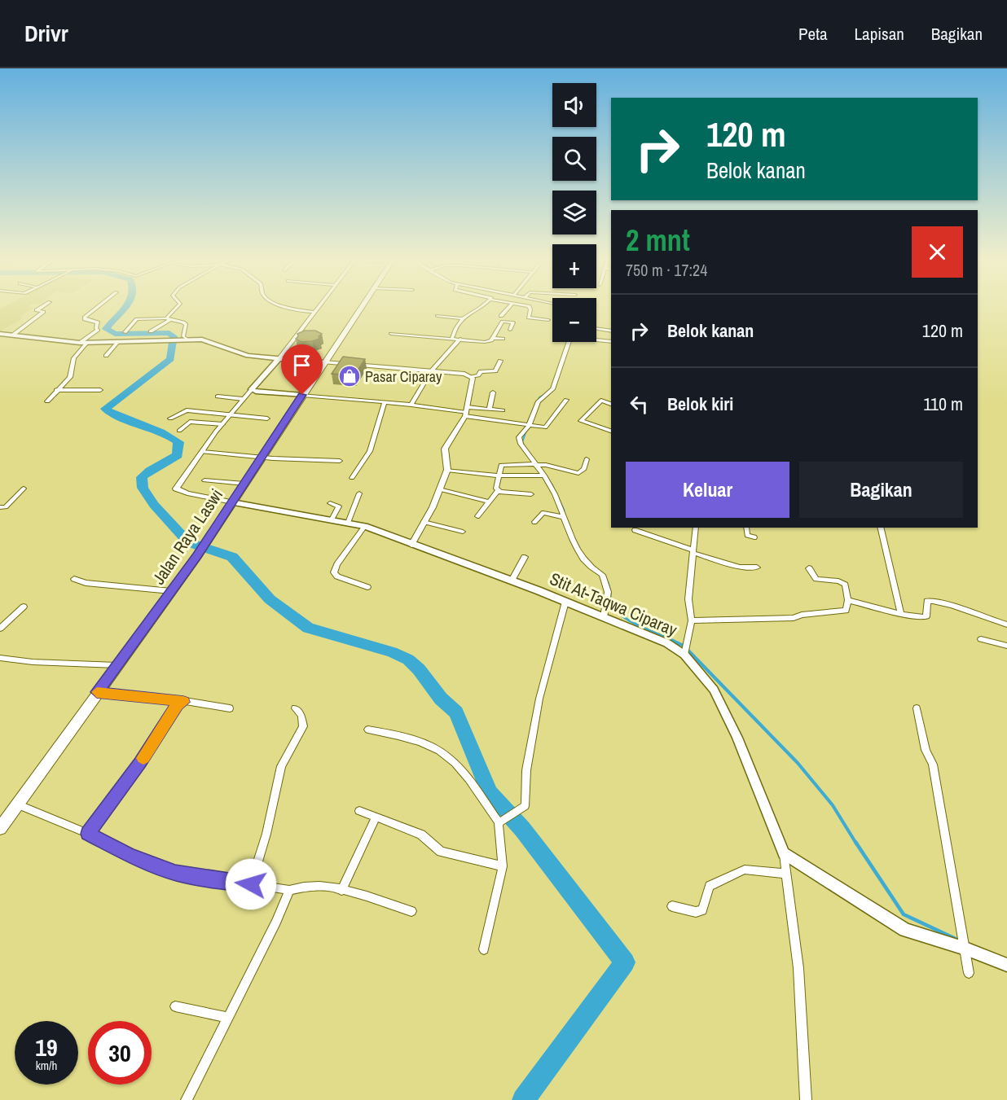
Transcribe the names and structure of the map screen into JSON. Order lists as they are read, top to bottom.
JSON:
{
  "streets": {
    "main road": ["Jalan Raya Laswi", "Stit At-Taqwa Ciparay"]
  },
  "crossings": [
    ["Jalan Raya Laswi", "Stit At-Taqwa Ciparay"]
  ],
  "places": {
    "shop": ["Pasar Ciparay"]
  },
  "page": {
    "header": "Drivr",
    "nav": ["Peta", "Lapisan", "Bagikan"],
    "map_buttons": ["+", "−"],
    "turn": ["120 m", "Belok kanan"],
    "heading": ["2 mnt", "750 m · 17:24"],
    "list": [
      {
        "name": "Belok kanan",
        "value": "120 m"
      },
      {
        "name": "Belok kiri",
        "value": "110 m"
      }
    ],
    "buttons": ["Keluar", "Bagikan"],
    "speed": "19 km/h",
    "limit": "30"
  }
}
